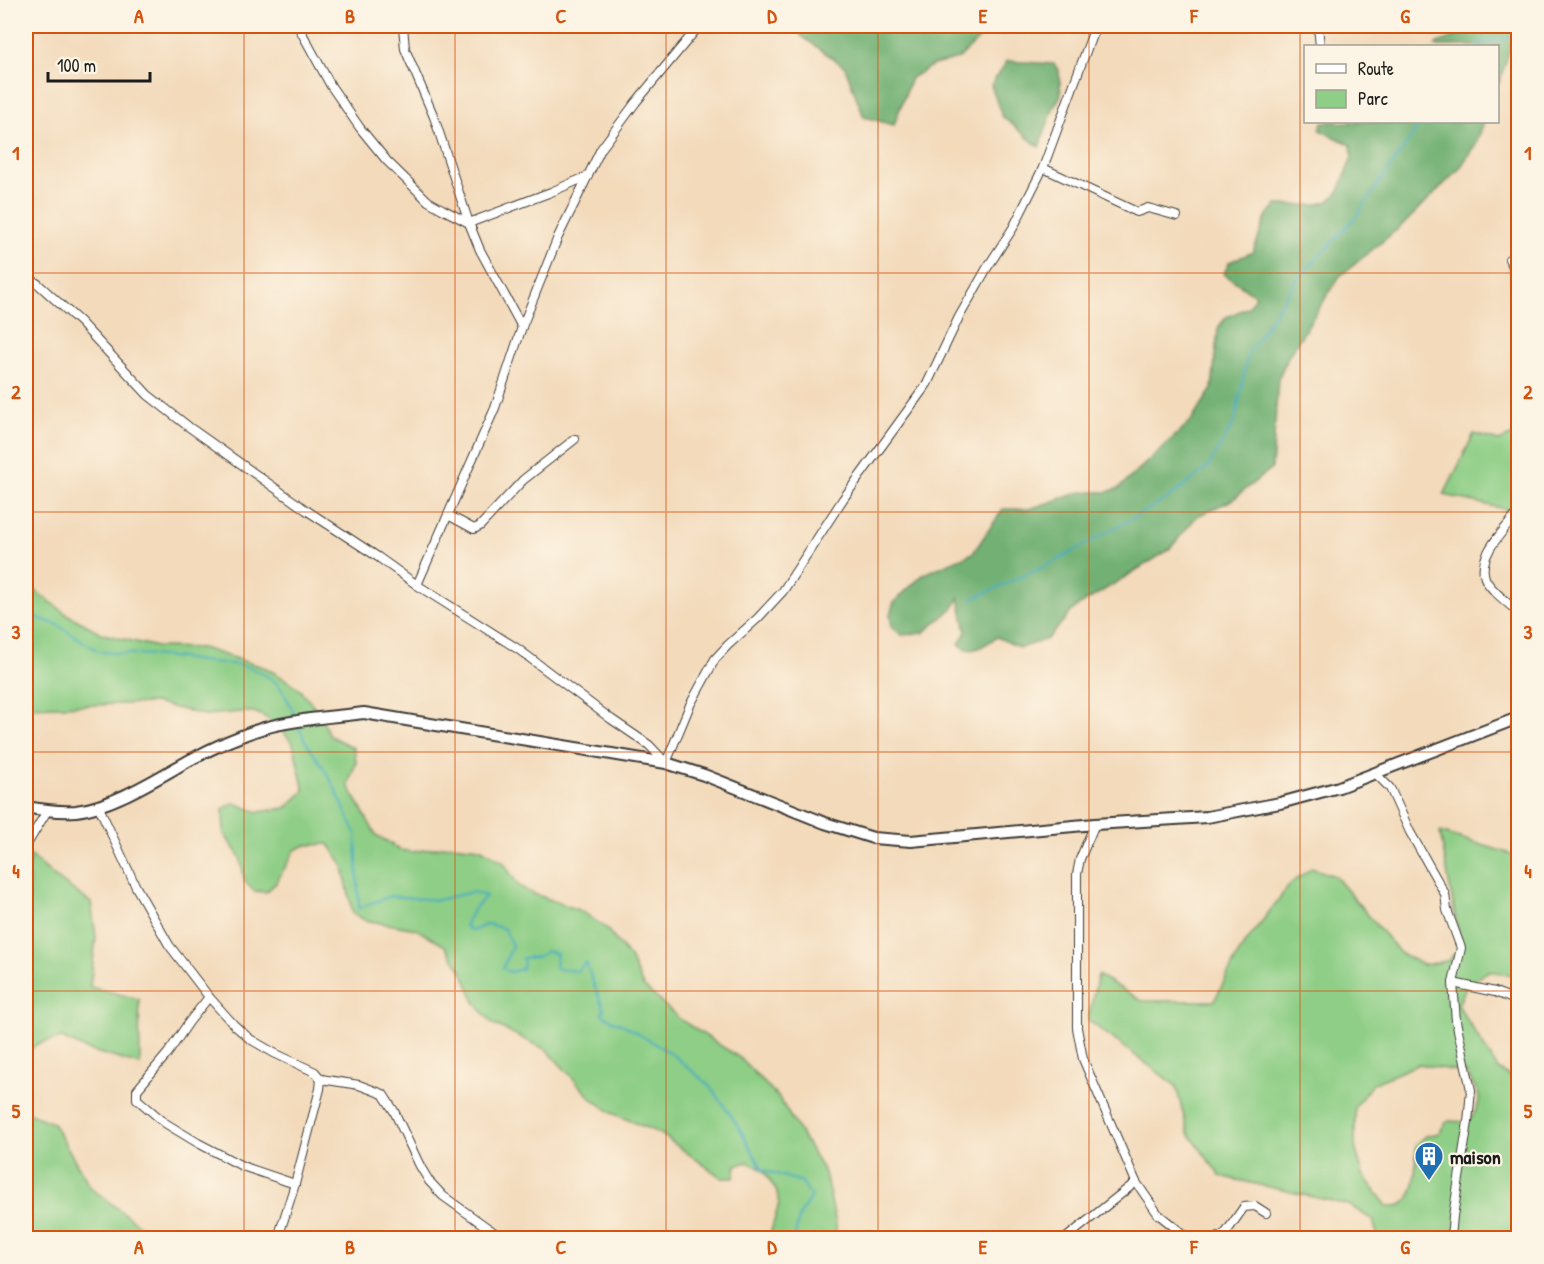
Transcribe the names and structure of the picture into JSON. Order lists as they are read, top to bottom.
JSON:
{
  "places": {
    "building": ["maison"]
  },
  "legend": ["Route", "Parc"],
  "scale_bar": "100 m",
  "grid": {
    "columns": [
      "A",
      "B",
      "C",
      "D",
      "E",
      "F",
      "G"
    ],
    "rows": [
      "1",
      "2",
      "3",
      "4",
      "5"
    ]
  }
}
